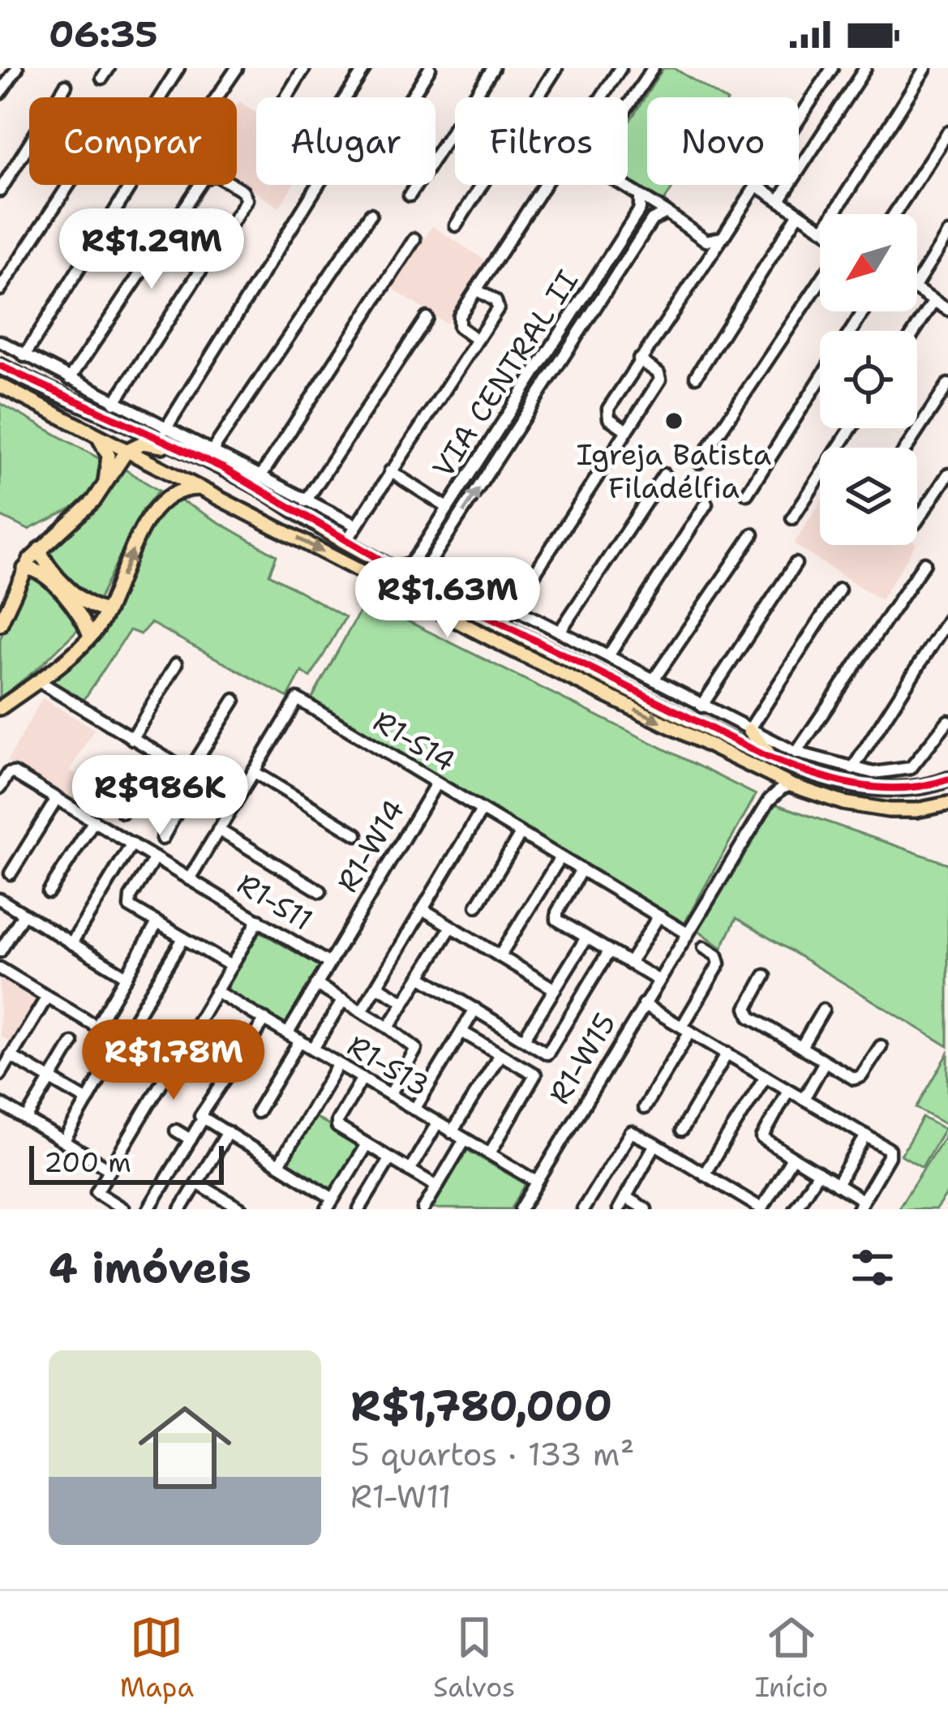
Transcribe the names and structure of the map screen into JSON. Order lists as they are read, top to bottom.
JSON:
{
  "streets": {
    "street": [
      "VIA CENTRAL II",
      "R1-S14",
      "R1-W14",
      "R1-S11",
      "R1-W15",
      "R1-S13"
    ]
  },
  "crossings": [
    ["R1-S14", "R1-W14"],
    ["R1-S14", "R1-S11"],
    ["R1-S14", "R1-W15"],
    ["R1-W14", "R1-S11"],
    ["R1-W14", "R1-S13"],
    ["R1-W15", "R1-S13"]
  ],
  "places": ["Igreja Batista Filadélfia"],
  "scale_bar": "200 m",
  "north": "bottom left",
  "page": {
    "status": "06:35",
    "chip": [
      "Comprar",
      "Alugar",
      "Filtros",
      "Novo"
    ],
    "price": [
      "R$1.29M",
      "R$1.63M",
      "R$986K",
      "R$1.78M"
    ],
    "scale": "200 m",
    "heading": "4 imóveis",
    "list": [
      {
        "name": "R$1,780,000",
        "note": "5 quartos · 133 m² · R1-W11"
      }
    ],
    "tabs": ["Mapa", "Salvos", "Início"]
  }
}
